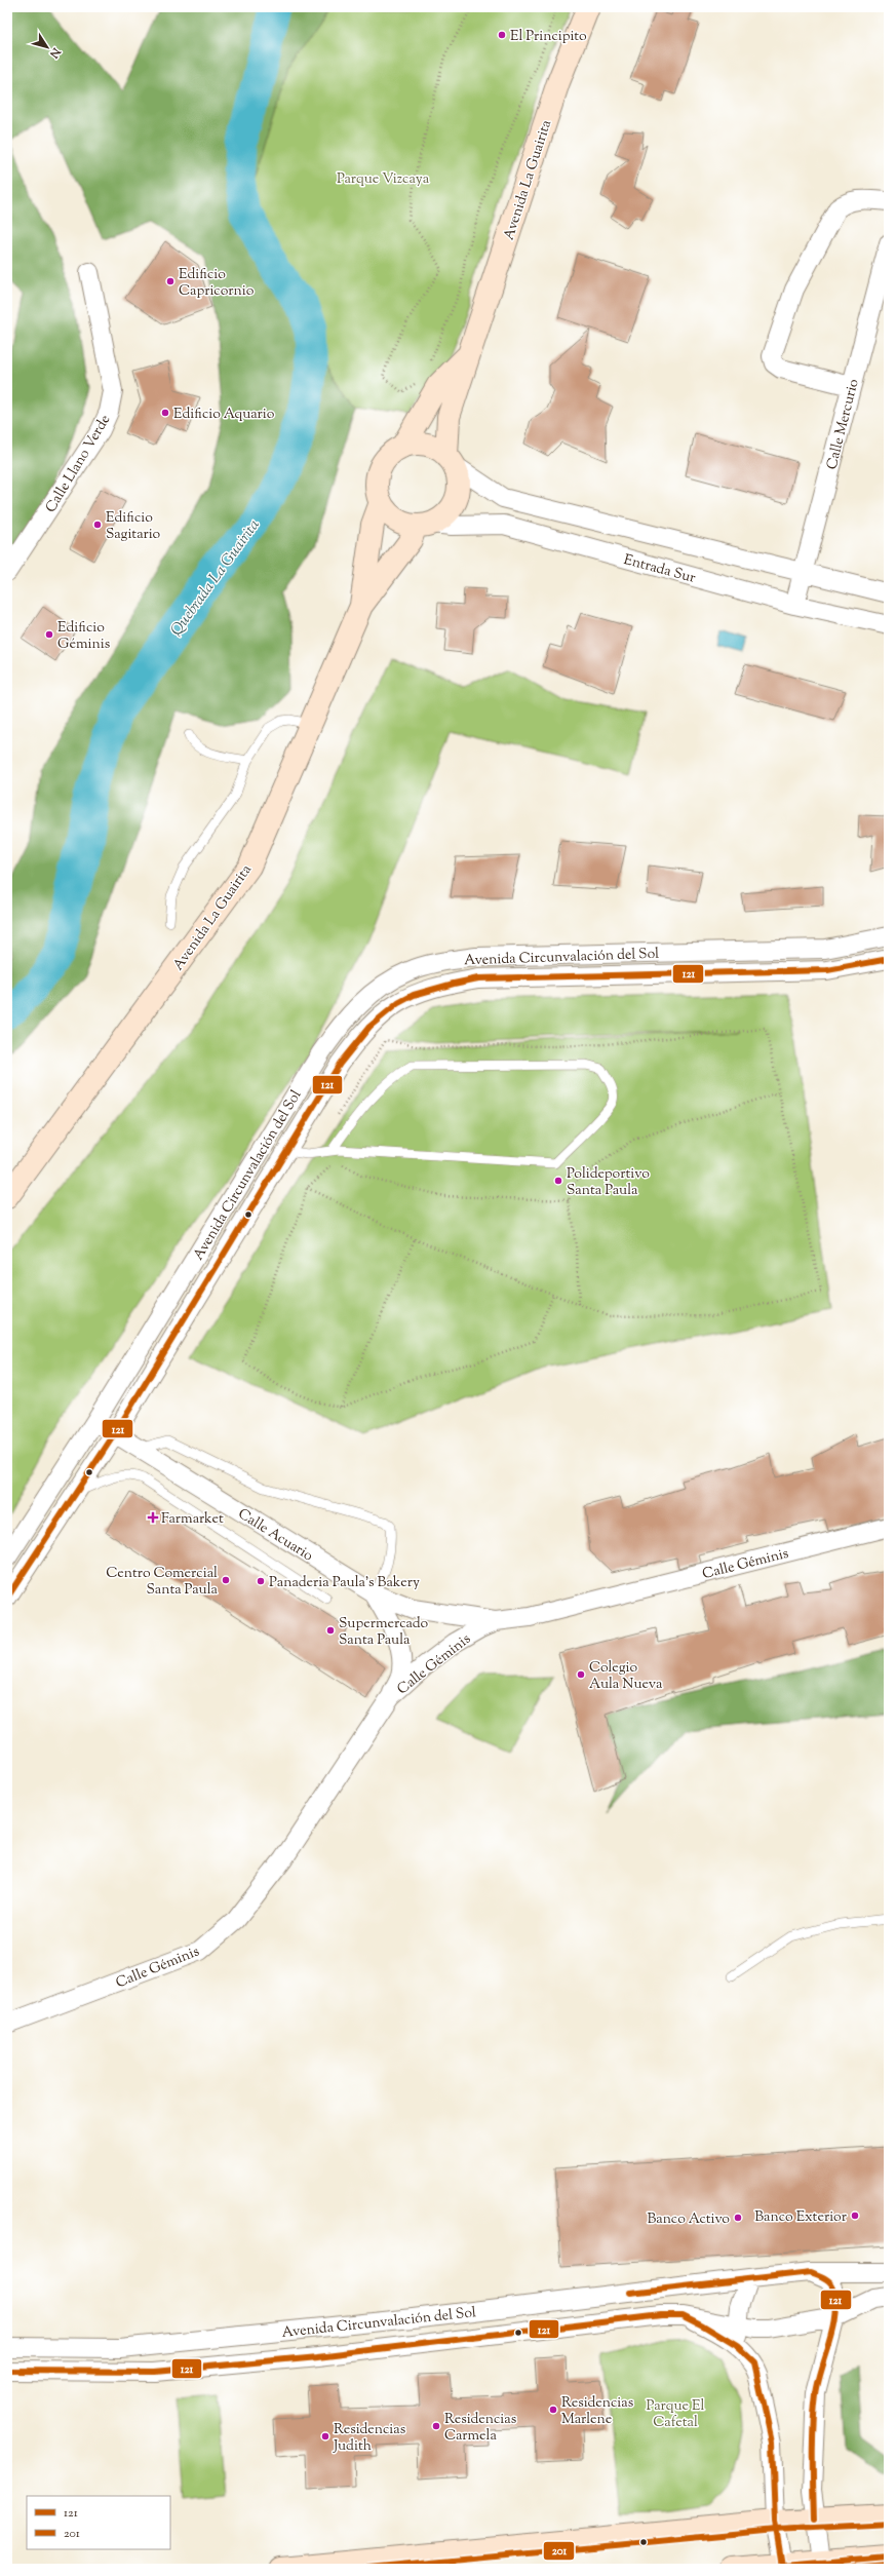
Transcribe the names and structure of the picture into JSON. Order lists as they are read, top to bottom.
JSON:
{
  "streets": {
    "street": [
      "Avenida La Guairita",
      "Calle Mercurio",
      "Calle Llano Verde",
      "Entrada Sur",
      "Avenida Circunvalación del Sol",
      "Calle Acuario",
      "Calle Géminis"
    ]
  },
  "crossings": [
    ["Avenida La Guairita", "Entrada Sur"],
    ["Calle Mercurio", "Entrada Sur"],
    ["Avenida Circunvalación del Sol", "Calle Acuario"],
    ["Calle Acuario", "Calle Géminis"]
  ],
  "water": ["Quebrada La Guairita"],
  "parks": ["Parque Vizcaya", "Parque El Cafetal"],
  "places": {
    "other": [
      "El Principito",
      "Edificio Capricornio",
      "Edificio Aquario",
      "Edificio Sagitario",
      "Edificio Géminis",
      "Polideportivo Santa Paula",
      "Centro Comercial Santa Paula",
      "Panaderia Paula's Bakery",
      "Supermercado Santa Paula",
      "Colegio Aula Nueva",
      "Banco Exterior",
      "Banco Activo",
      "Residencias Marlene",
      "Residencias Carmela",
      "Residencias Judith"
    ],
    "health": ["Farmarket"]
  },
  "lines": ["transit line 121", "transit line 201"],
  "legend": ["121", "201"],
  "north": "bottom right"
}
